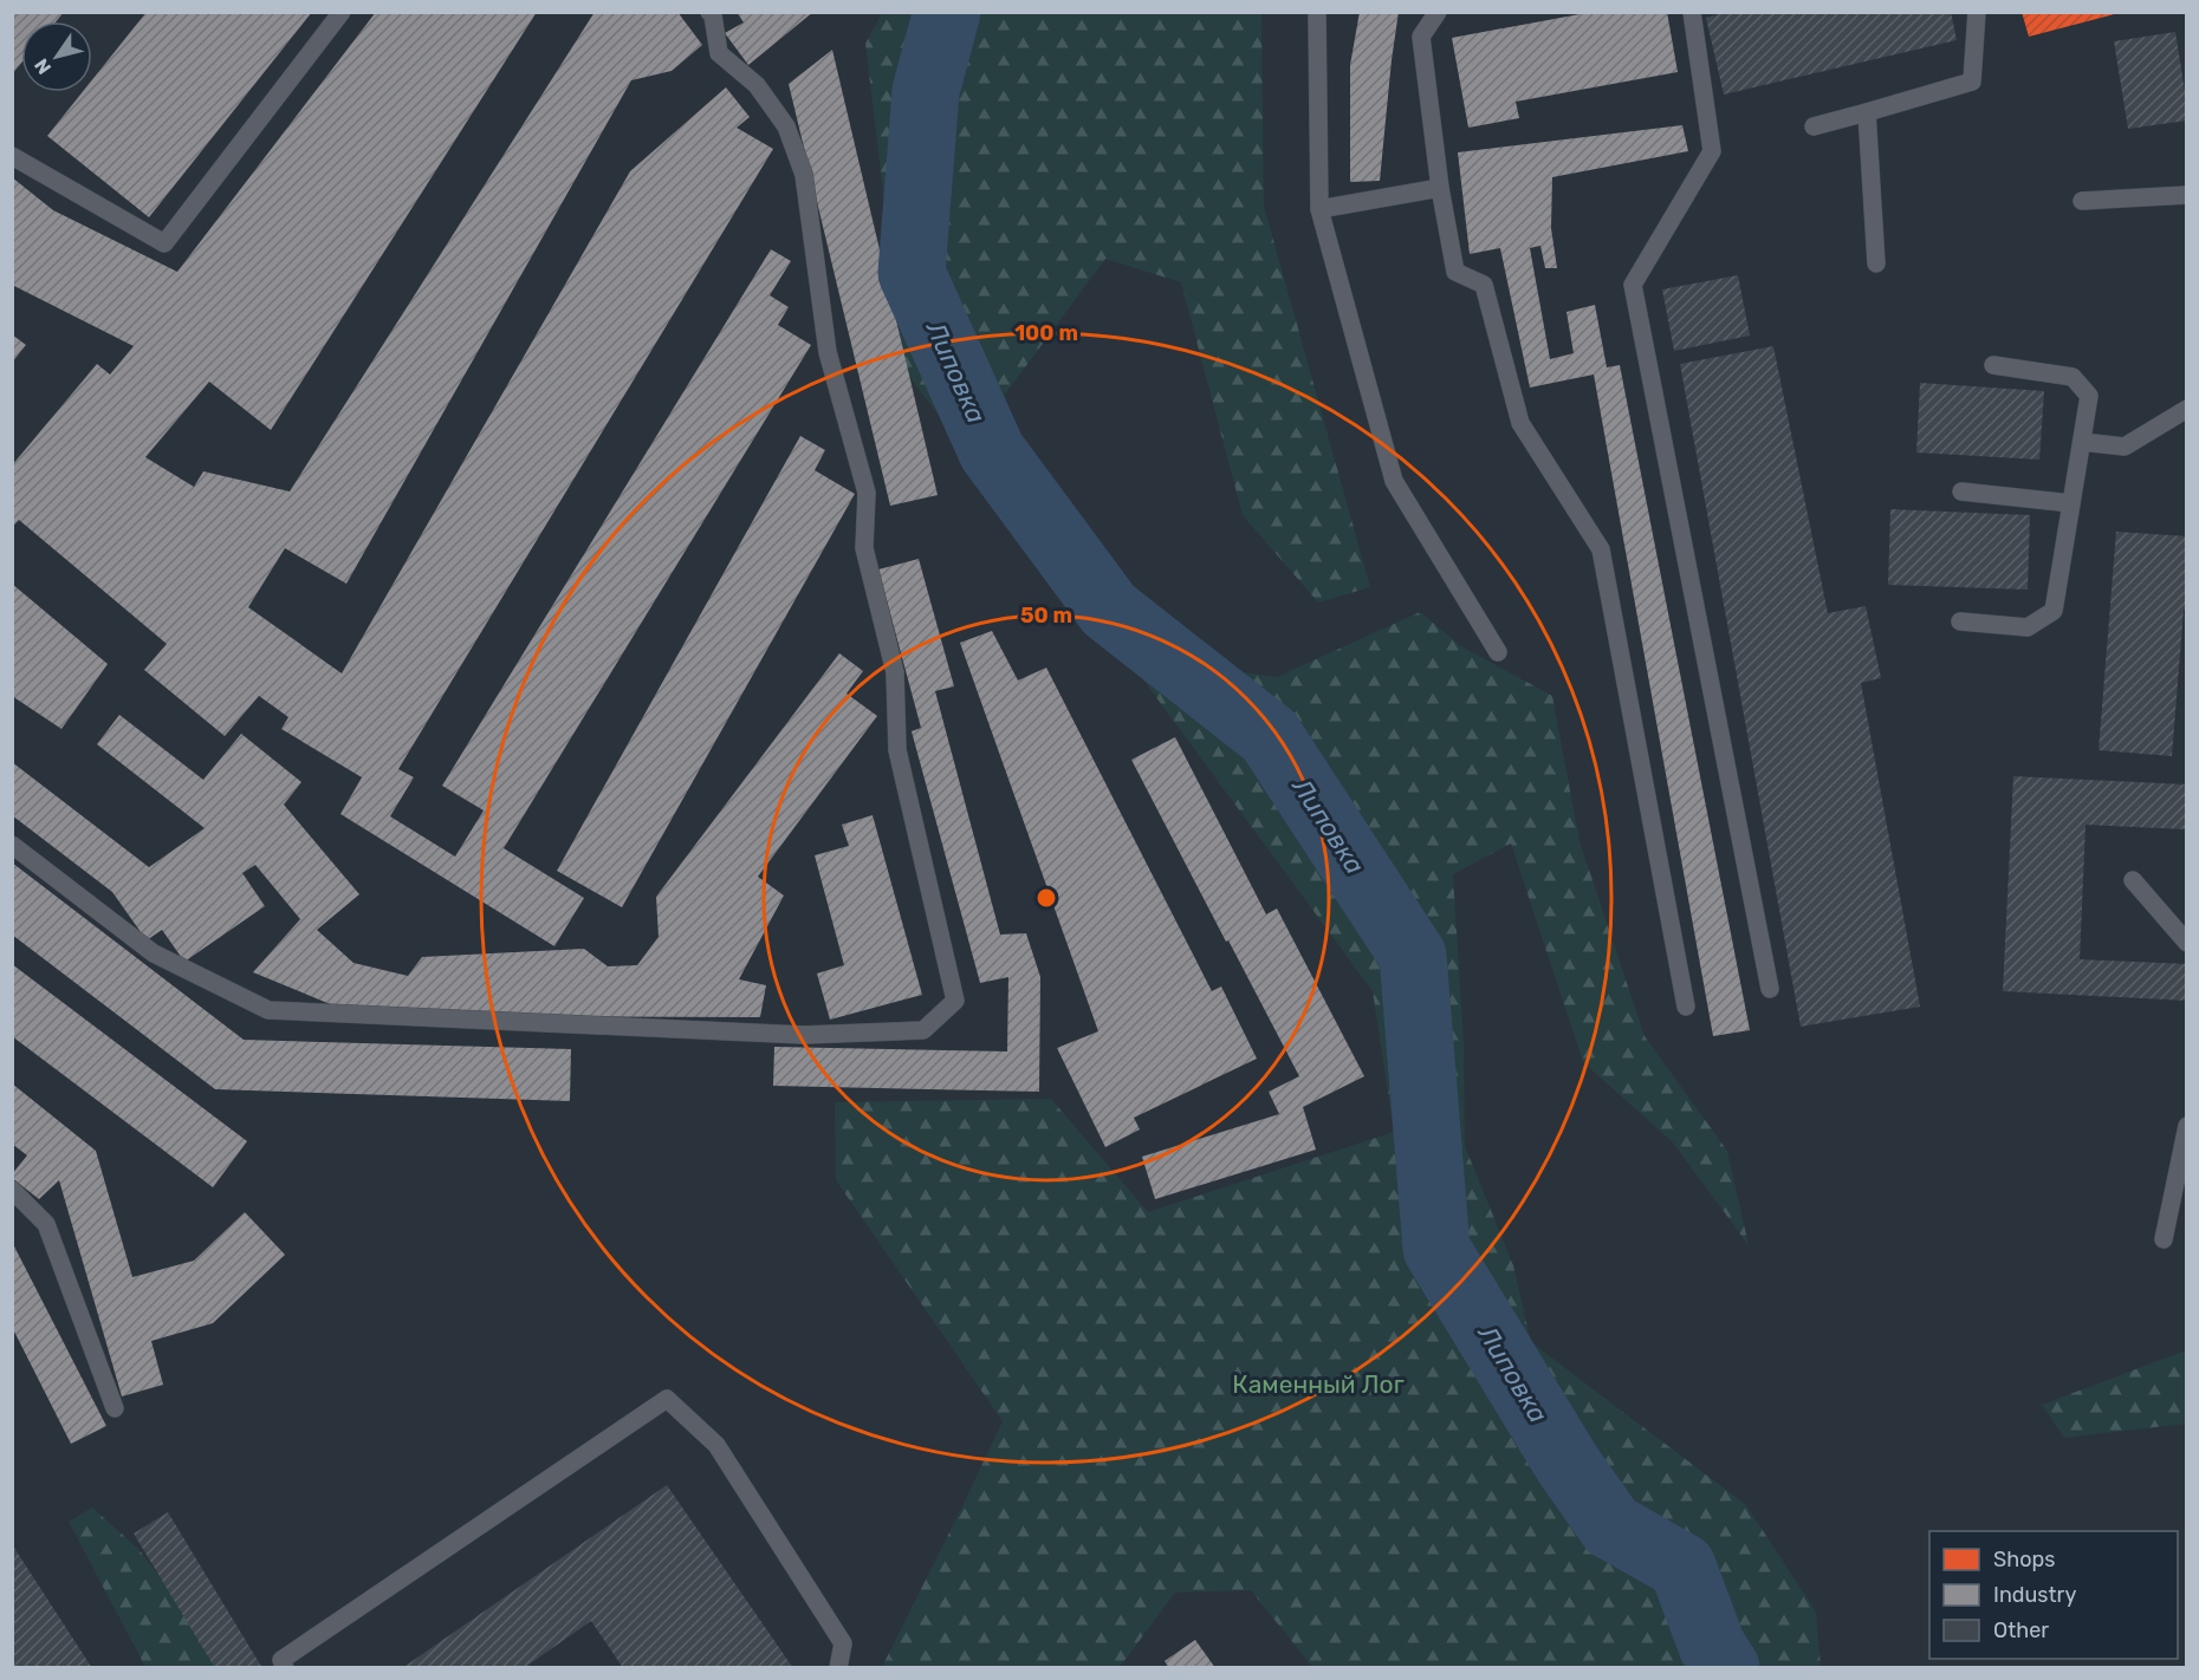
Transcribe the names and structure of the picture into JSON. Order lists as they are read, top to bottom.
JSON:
{
  "water": ["Липовка"],
  "parks": ["Каменный Лог"],
  "legend": ["Shops", "Industry", "Other"],
  "north": "bottom left",
  "rings": ["100 m", "50 m"]
}
